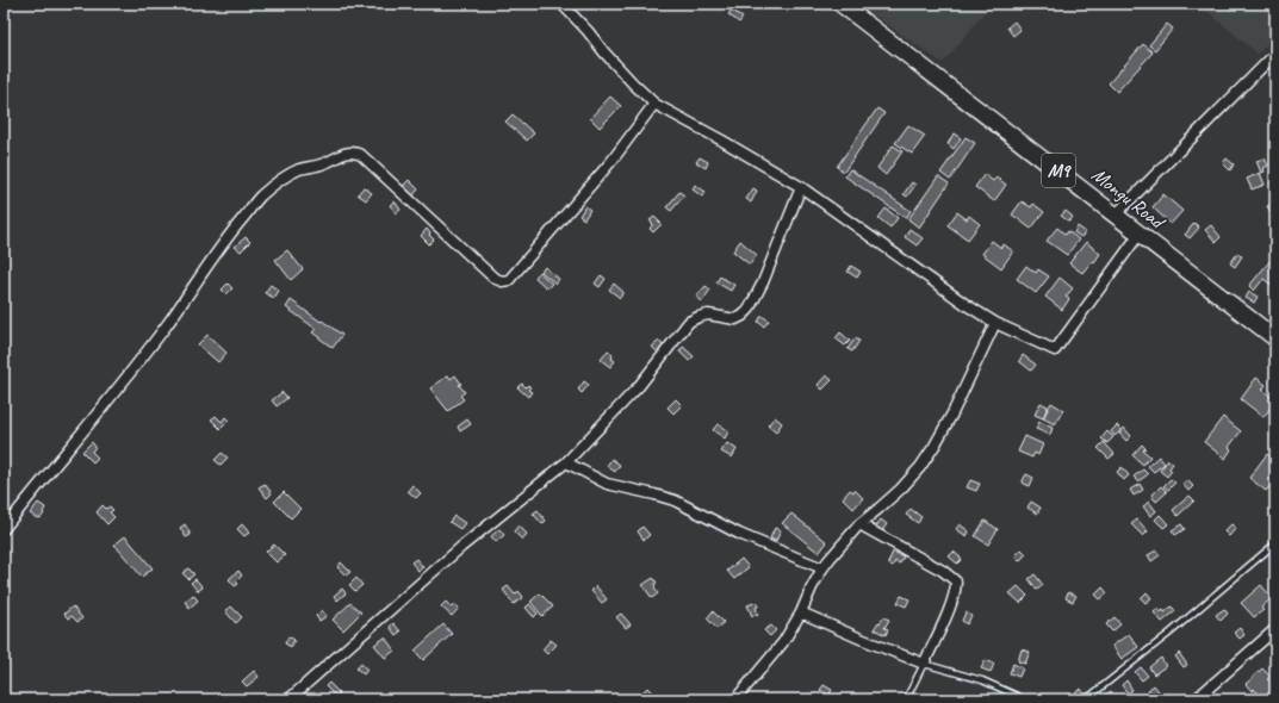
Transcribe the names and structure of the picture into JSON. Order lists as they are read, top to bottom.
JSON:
{
  "streets": {
    "main road": ["M9", "Mongu Road"]
  }
}
